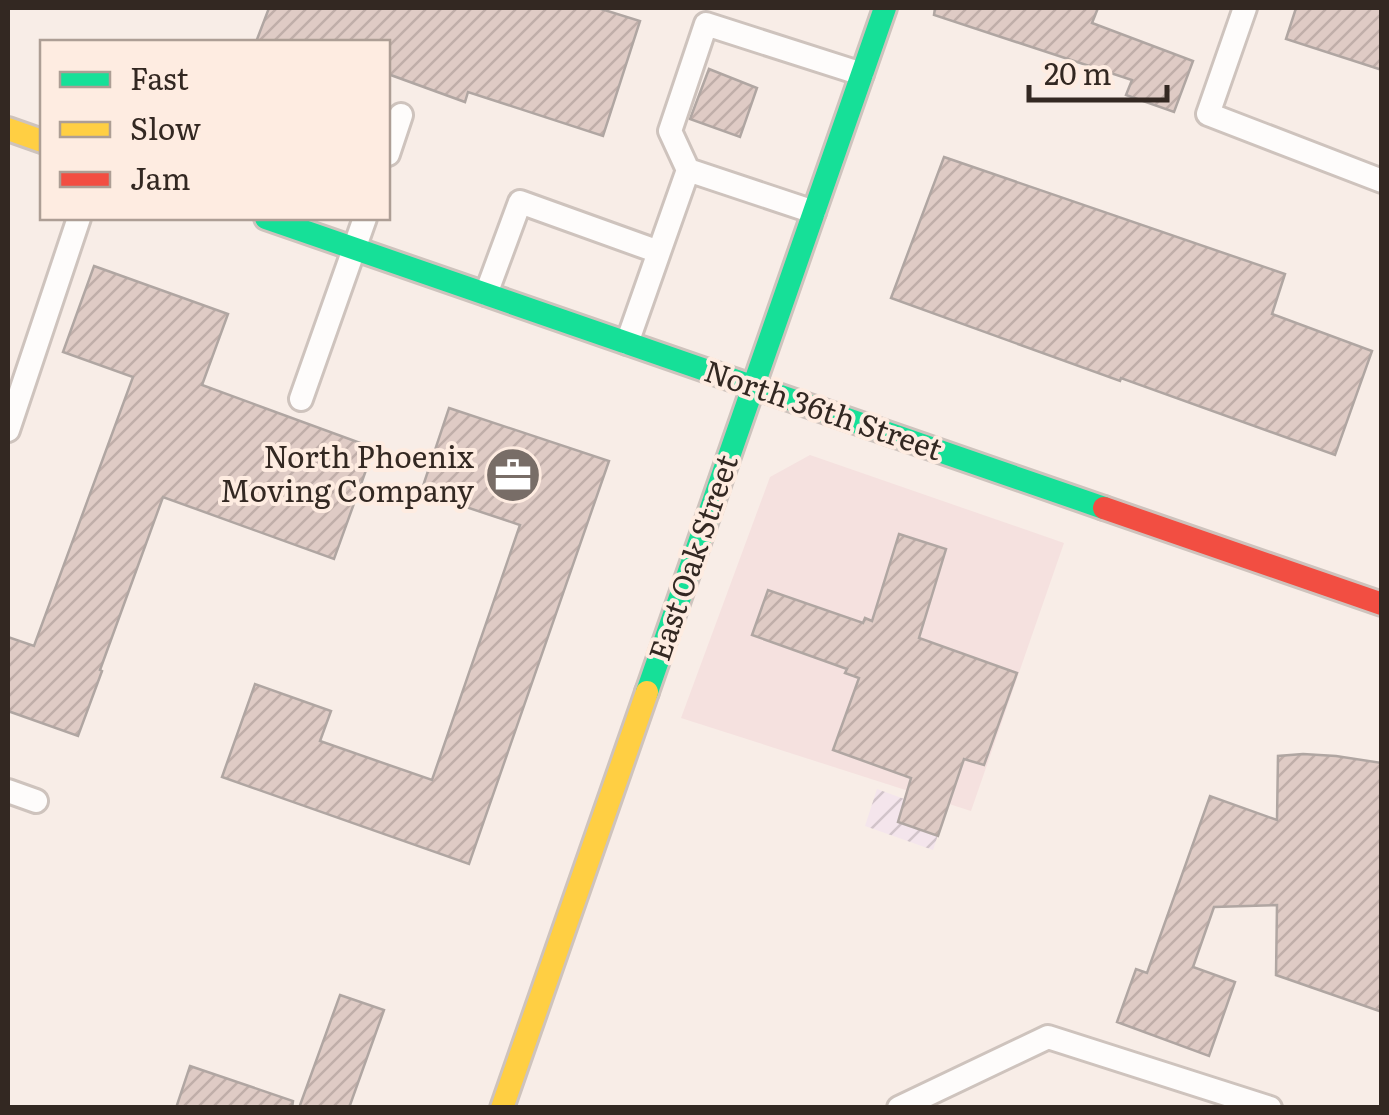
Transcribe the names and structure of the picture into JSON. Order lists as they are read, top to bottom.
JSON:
{
  "streets": {
    "main road": ["North 36th Street", "East Oak Street"]
  },
  "crossings": [
    ["North 36th Street", "East Oak Street"]
  ],
  "places": {
    "office": ["North Phoenix Moving Company"]
  },
  "legend": ["Fast", "Slow", "Jam"],
  "scale_bar": "20 m"
}
